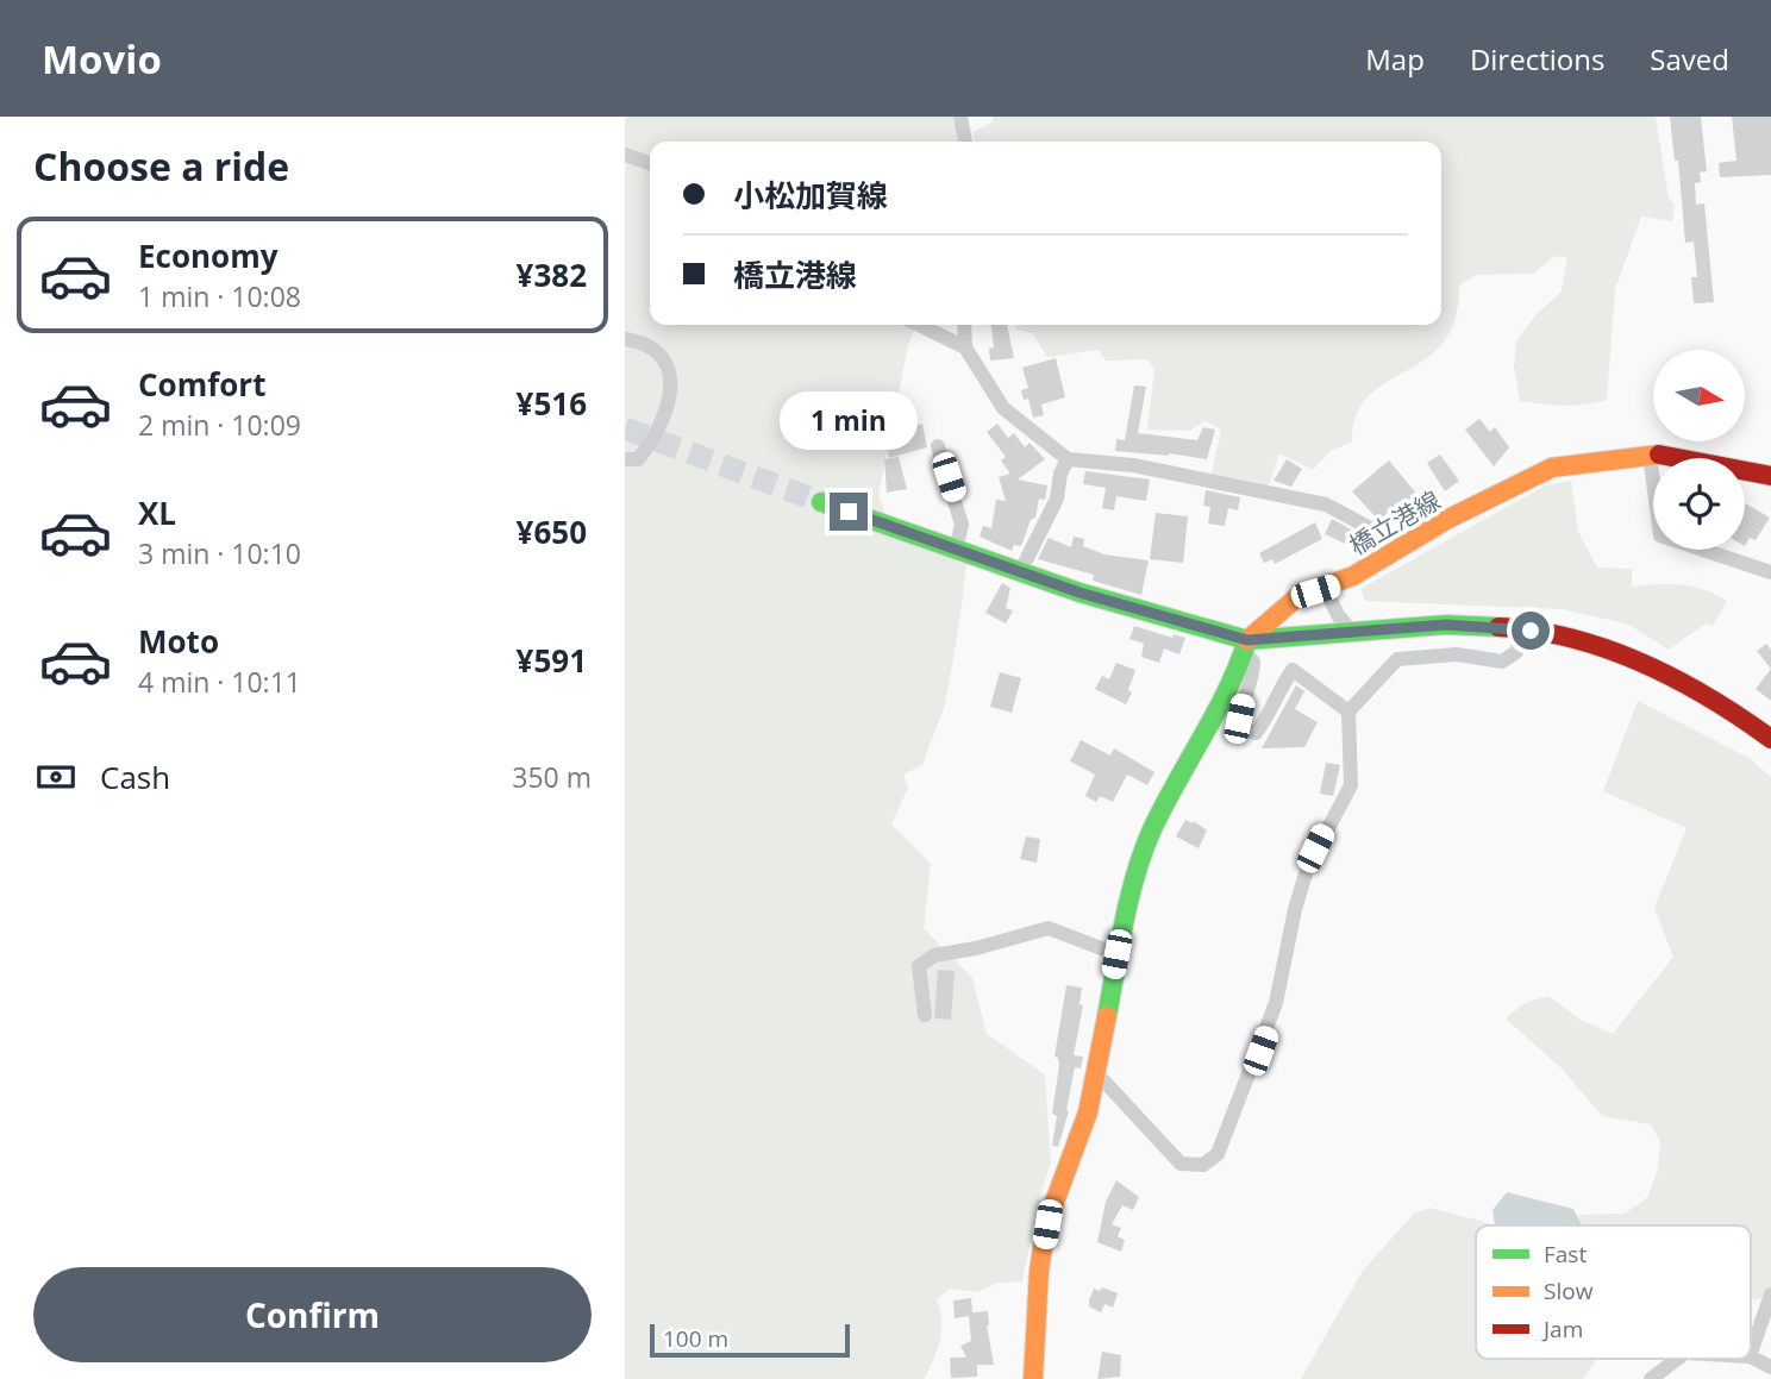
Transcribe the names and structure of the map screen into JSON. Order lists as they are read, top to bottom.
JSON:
{
  "streets": {
    "main road": ["橋立港線"]
  },
  "legend": ["Fast", "Slow", "Jam"],
  "scale_bar": "100 m",
  "north": "right",
  "page": {
    "header": "Movio",
    "nav": ["Map", "Directions", "Saved"],
    "heading": "Choose a ride",
    "banner": ["小松加賀線", "橋立港線"],
    "list": [
      {
        "name": "Economy",
        "note": "1 min · 10:08",
        "value": "¥382"
      },
      {
        "name": "Comfort",
        "note": "2 min · 10:09",
        "value": "¥516"
      },
      {
        "name": "XL",
        "note": "3 min · 10:10",
        "value": "¥650"
      },
      {
        "name": "Moto",
        "note": "4 min · 10:11",
        "value": "¥591"
      }
    ],
    "bubble": "1 min",
    "pay": ["Cash", "350 m"],
    "buttons": "Confirm",
    "scale": "100 m"
  }
}
